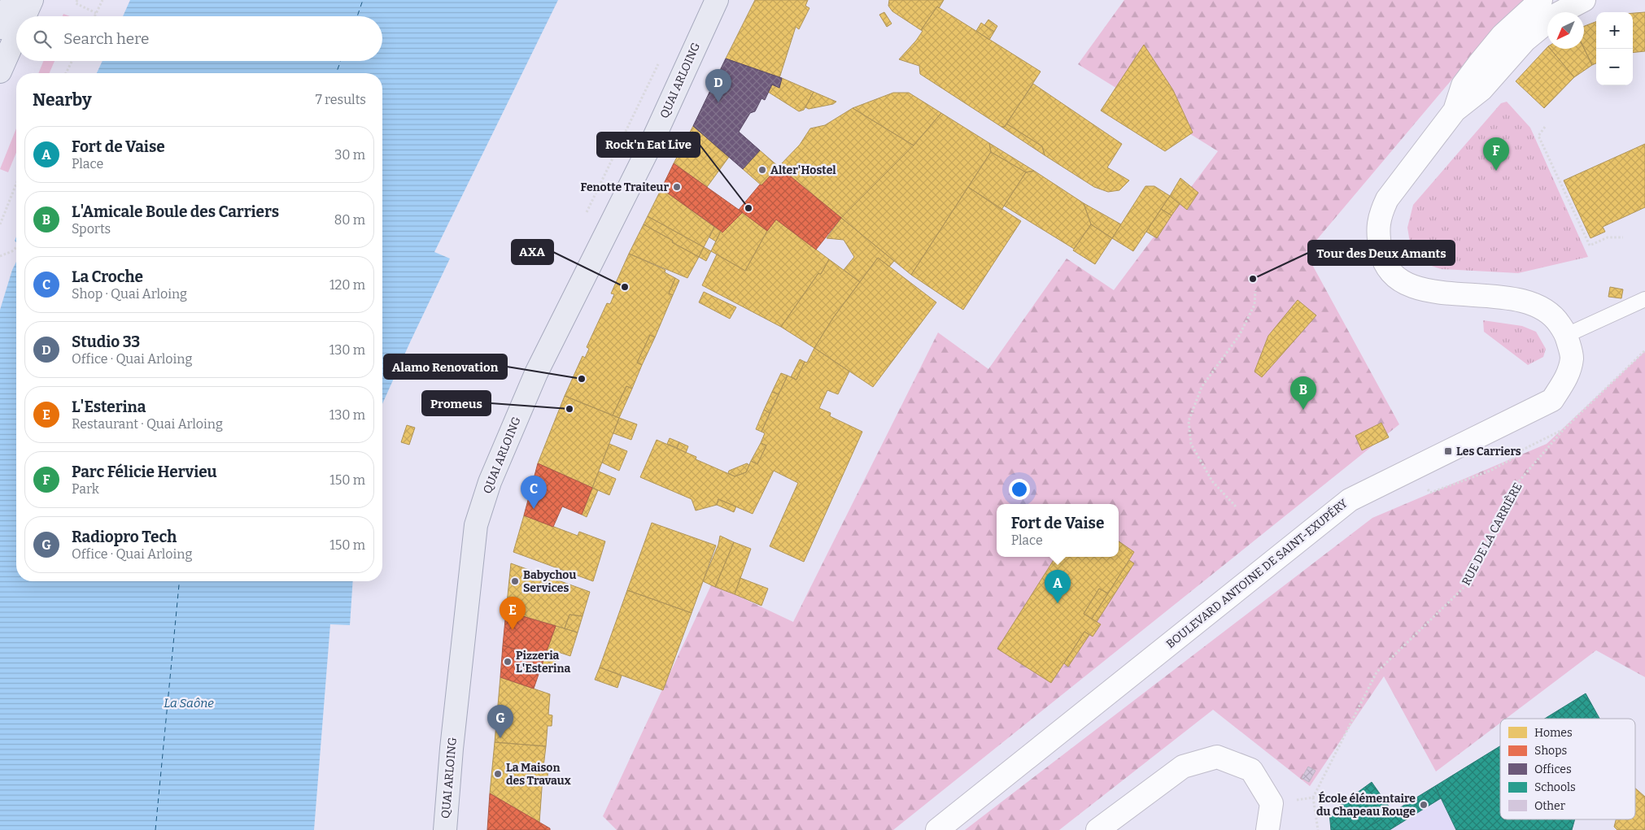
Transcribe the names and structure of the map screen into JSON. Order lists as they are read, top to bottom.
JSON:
{
  "streets": {
    "main road": ["QUAI ARLOING"],
    "street": ["BOULEVARD ANTOINE DE SAINT-EXUPÉRY"],
    "path": ["RUE DE LA CARRIÈRE"]
  },
  "water": ["La Saône"],
  "places": {
    "other": [
      "Alter'Hostel",
      "Fenotte Traiteur",
      "Rock'n Eat Live",
      "Tour des Deux Amants",
      "AXA",
      "Alamo Renovation",
      "Promeus",
      "Babychou Services",
      "Pizzeria L'Esterina",
      "La Maison des Travaux",
      "École élémentaire du Chapeau Rouge"
    ],
    "transit": ["Les Carriers"]
  },
  "legend": [
    "Homes",
    "Shops",
    "Offices",
    "Schools",
    "Other"
  ],
  "north": "bottom left",
  "page": {
    "map_buttons": ["+", "−"],
    "search": "Search here",
    "pins": [
      "D",
      "F",
      "B",
      "C",
      "A",
      "E",
      "G"
    ],
    "heading": ["Nearby", "7 results"],
    "list": [
      {
        "mark": "A",
        "name": "Fort de Vaise",
        "note": "Place",
        "value": "30 m"
      },
      {
        "mark": "B",
        "name": "L'Amicale Boule des Carriers",
        "note": "Sports",
        "value": "80 m"
      },
      {
        "mark": "C",
        "name": "La Croche",
        "note": "Shop · Quai Arloing",
        "value": "120 m"
      },
      {
        "mark": "D",
        "name": "Studio 33",
        "note": "Office · Quai Arloing",
        "value": "130 m"
      },
      {
        "mark": "E",
        "name": "L'Esterina",
        "note": "Restaurant · Quai Arloing",
        "value": "130 m"
      },
      {
        "mark": "F",
        "name": "Parc Félicie Hervieu",
        "note": "Park",
        "value": "150 m"
      },
      {
        "mark": "G",
        "name": "Radiopro Tech",
        "note": "Office · Quai Arloing",
        "value": "150 m"
      }
    ],
    "popup": ["Fort de Vaise", "Place"]
  }
}
